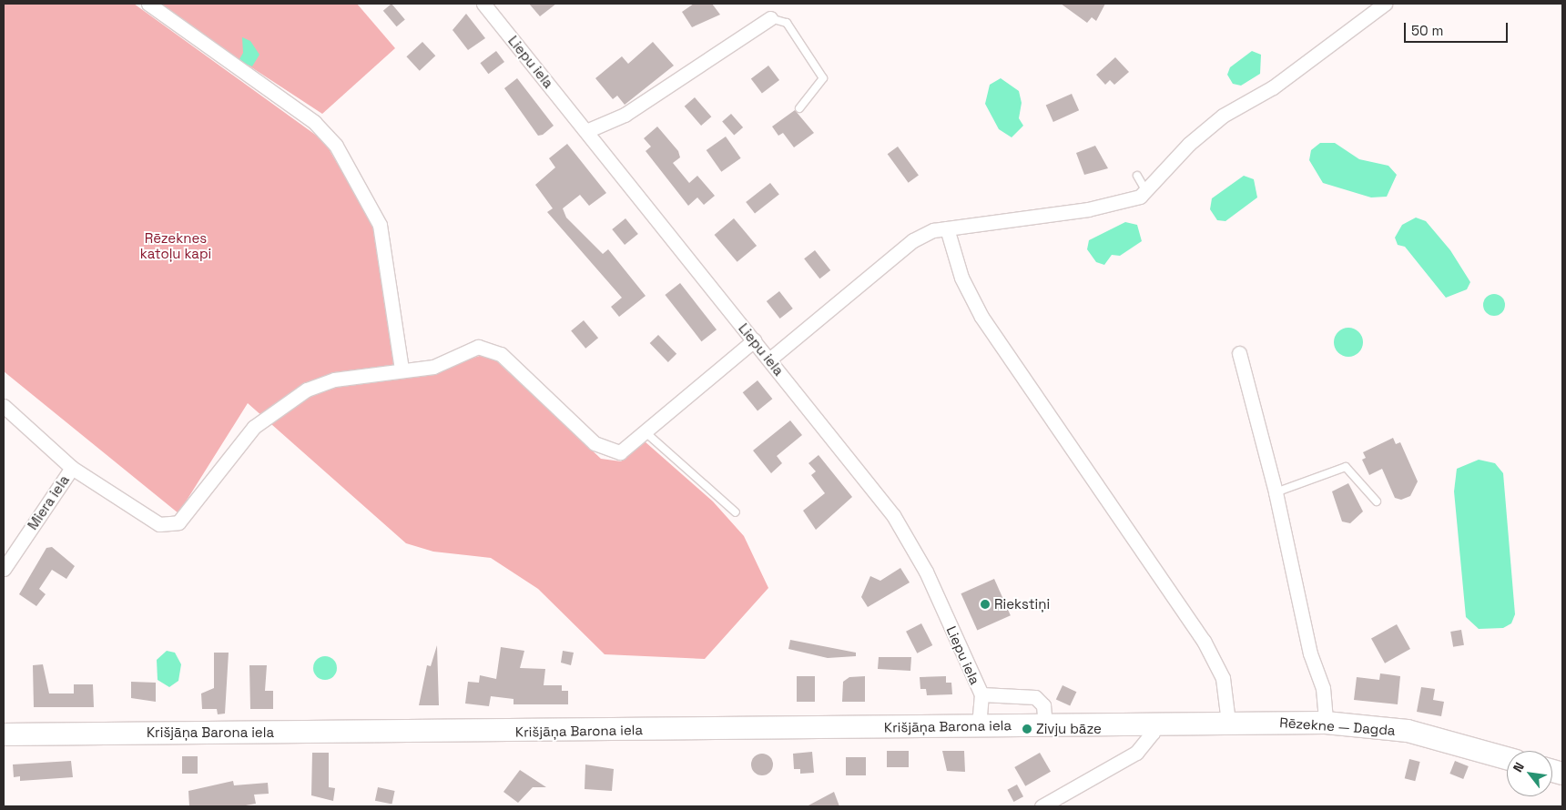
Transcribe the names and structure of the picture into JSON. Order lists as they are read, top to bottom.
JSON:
{
  "streets": {
    "main road": ["Krišjāņa Barona iela", "Rēzekne — Dagda"],
    "street": ["Liepu iela", "Miera iela"]
  },
  "crossings": [
    ["Liepu iela", "Krišjāņa Barona iela"],
    ["Krišjāņa Barona iela", "Rēzekne — Dagda"]
  ],
  "parks": ["Rēzeknes katoļu kapi"],
  "places": ["Riekstiņi", "Zivju bāze"],
  "scale_bar": "50 m",
  "north": "top left"
}
